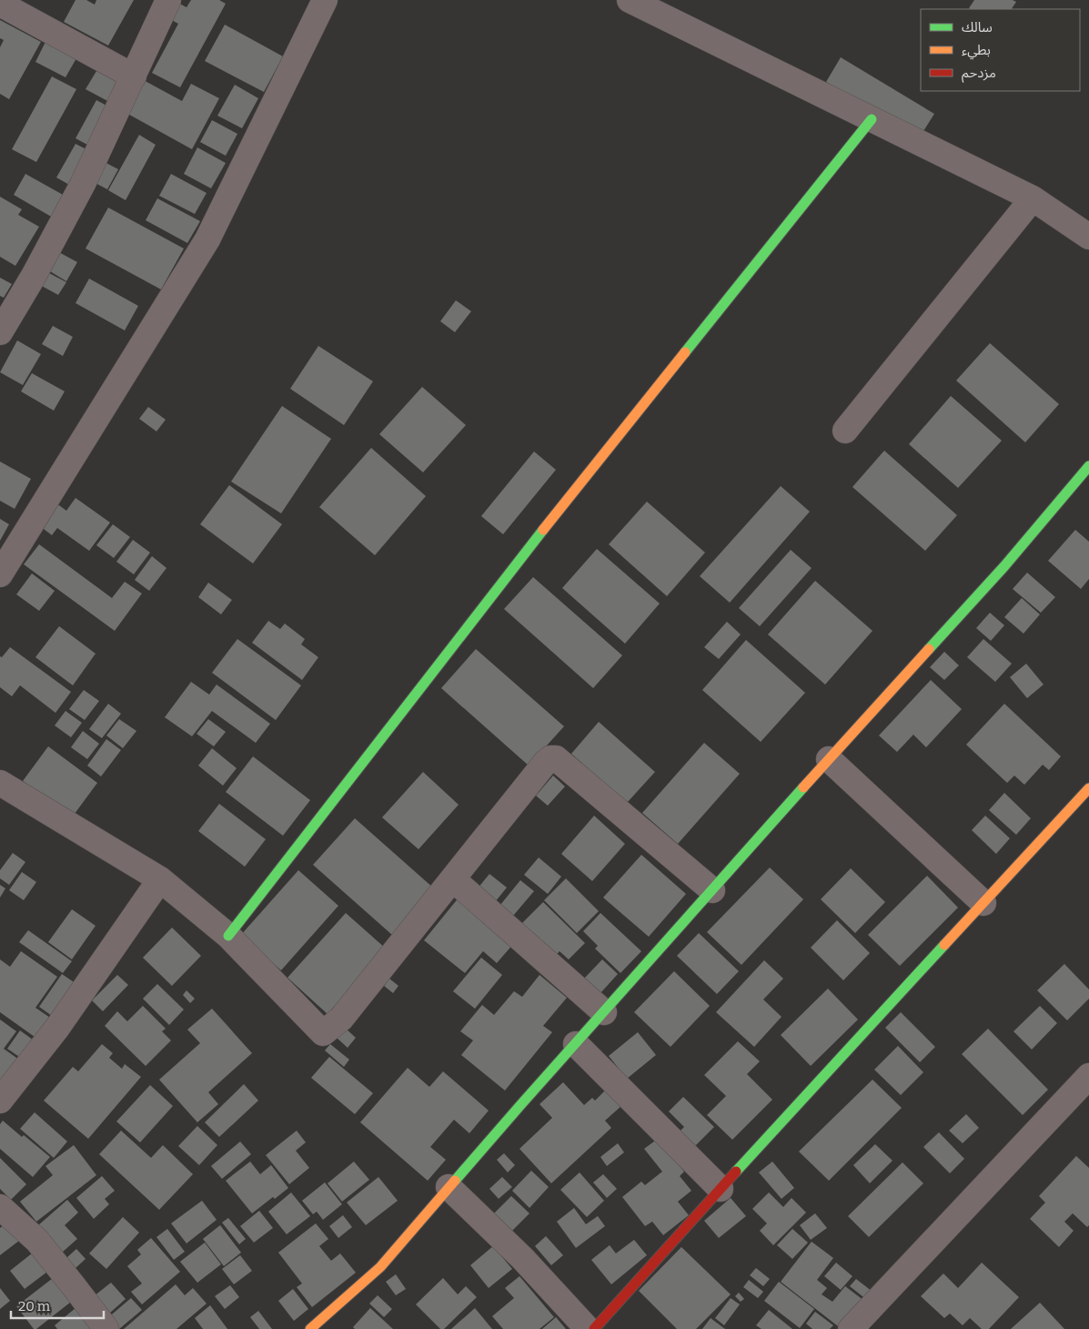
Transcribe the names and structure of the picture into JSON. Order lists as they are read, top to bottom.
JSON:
{
  "legend": ["سالك", "بطيء", "مزدحم"],
  "scale_bar": "20 m"
}
